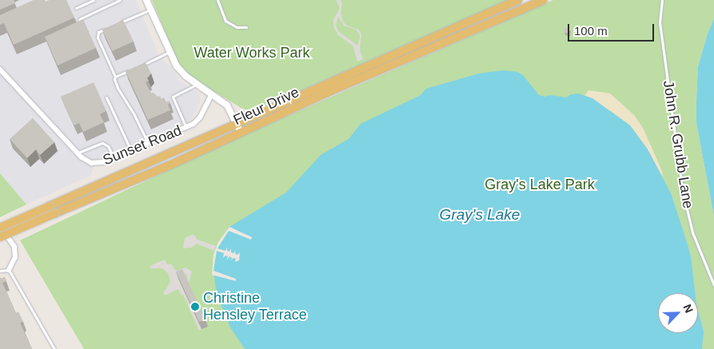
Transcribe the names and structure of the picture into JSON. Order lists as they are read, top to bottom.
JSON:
{
  "streets": {
    "main road": ["Fleur Drive"],
    "street": ["Sunset Road"],
    "lane": ["John R. Grubb Lane"]
  },
  "water": ["Gray's Lake"],
  "parks": ["Water Works Park", "Gray's Lake Park"],
  "places": ["Christine Hensley Terrace"],
  "scale_bar": "100 m",
  "north": "top right"
}
